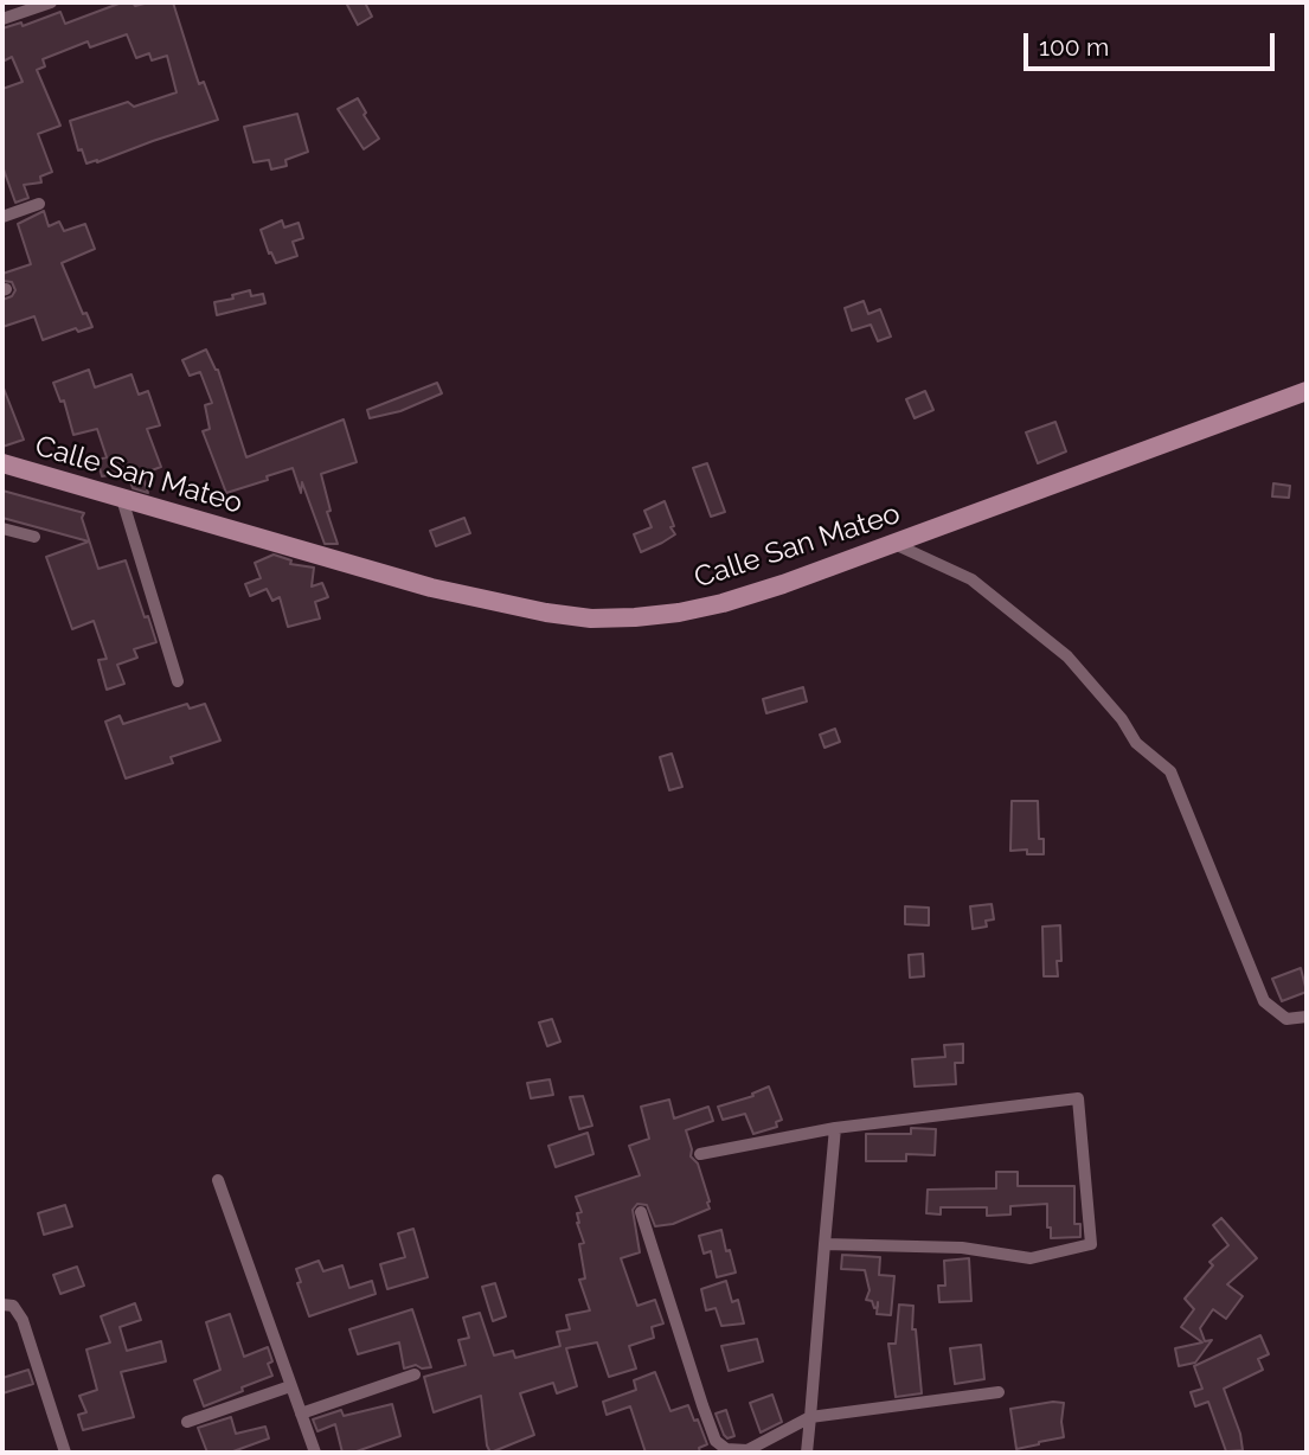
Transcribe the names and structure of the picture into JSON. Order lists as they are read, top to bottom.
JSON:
{
  "streets": {
    "street": ["Calle San Mateo"]
  },
  "scale_bar": "100 m"
}
